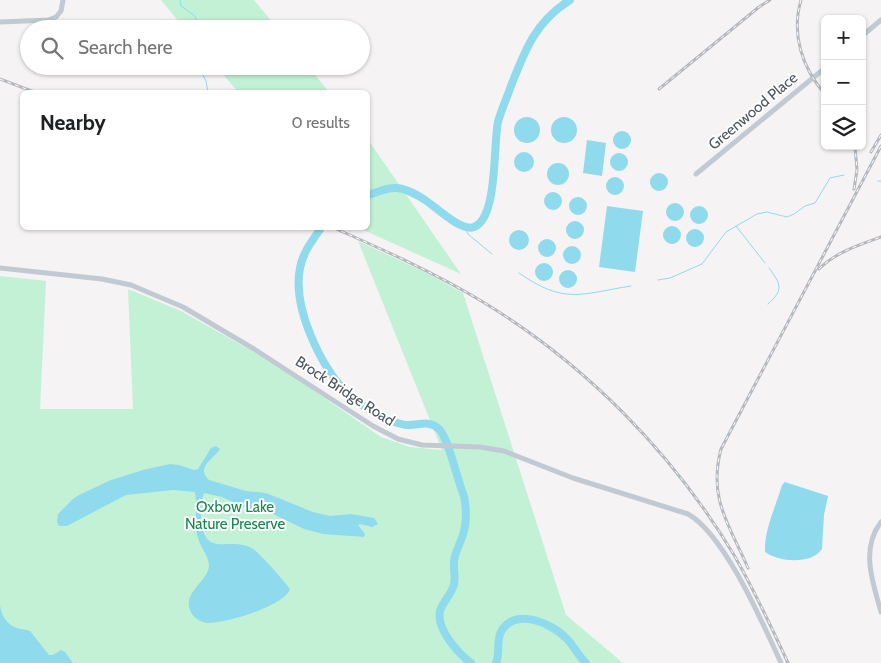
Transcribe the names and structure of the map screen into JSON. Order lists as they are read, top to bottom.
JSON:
{
  "streets": {
    "street": ["Greenwood Place", "Brock Bridge Road"]
  },
  "parks": ["Oxbow Lake Nature Preserve"],
  "page": {
    "map_buttons": ["+", "−"],
    "search": "Search here",
    "heading": ["Nearby", "0 results"]
  }
}
